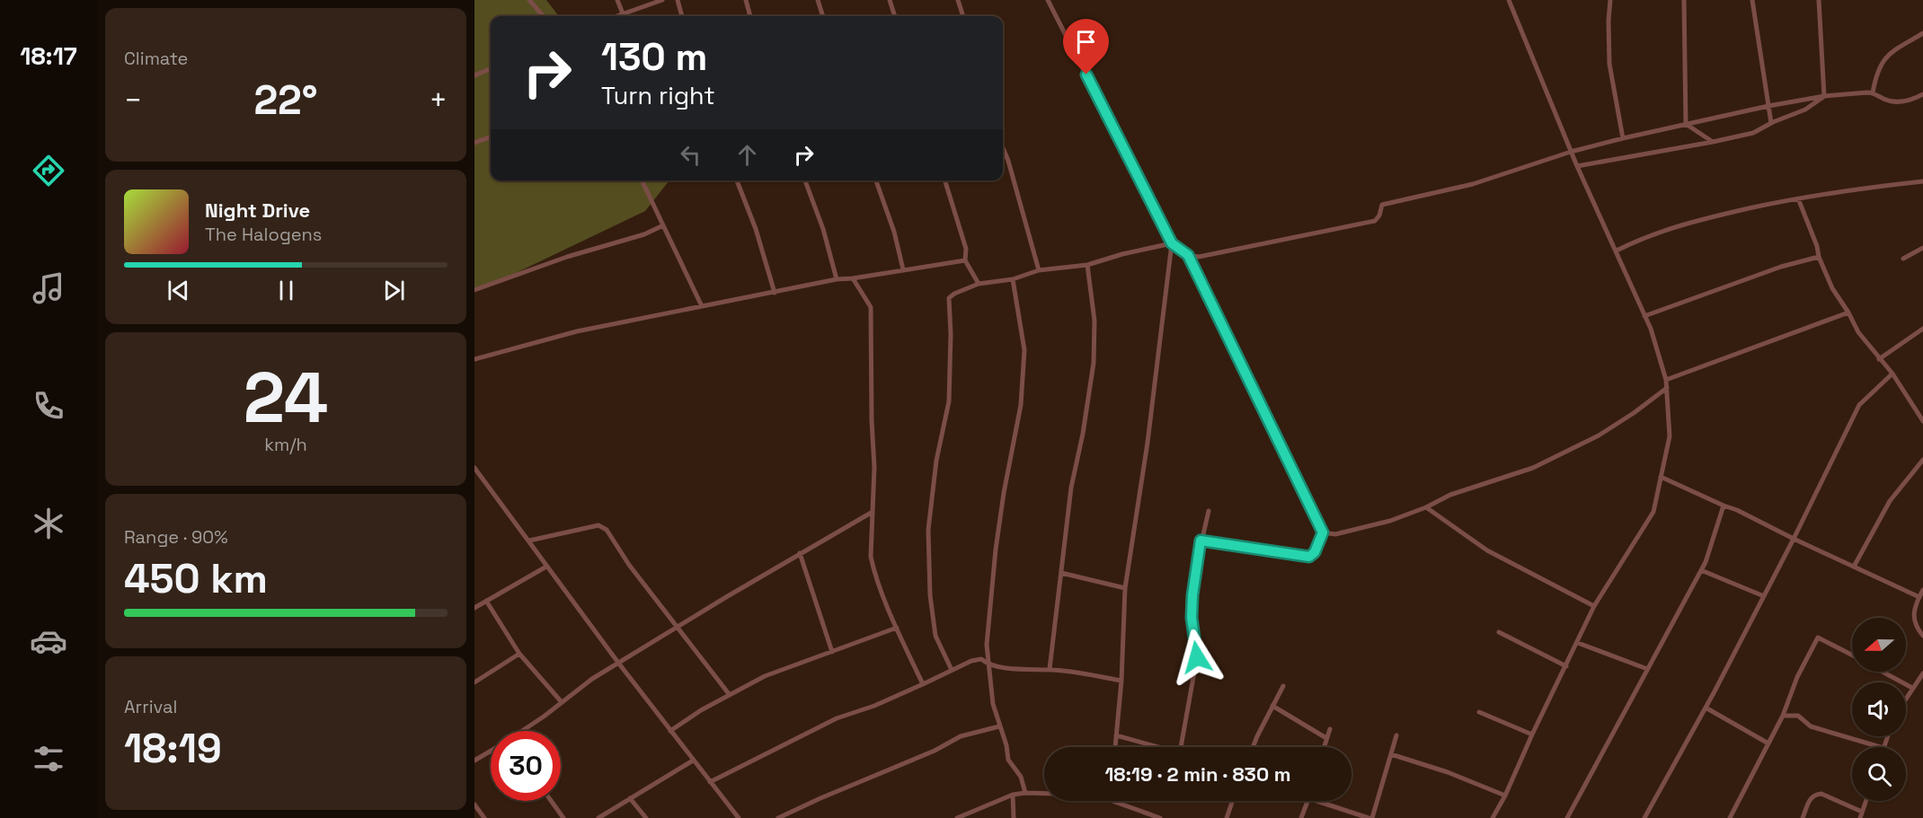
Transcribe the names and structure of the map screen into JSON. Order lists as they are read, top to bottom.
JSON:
{
  "north": "left",
  "page": {
    "tabs": "18:17",
    "tile": [
      "Climate",
      ["24", "km/h"],
      ["Range · 90%", "450 km"],
      ["Arrival", "18:19"]
    ],
    "turn": ["130 m", "Turn right"],
    "heat": ["−", "22°", "+"],
    "song": ["Night Drive", "The Halogens"],
    "limit": "30",
    "trip": "18:19 · 2 min · 830 m"
  }
}
